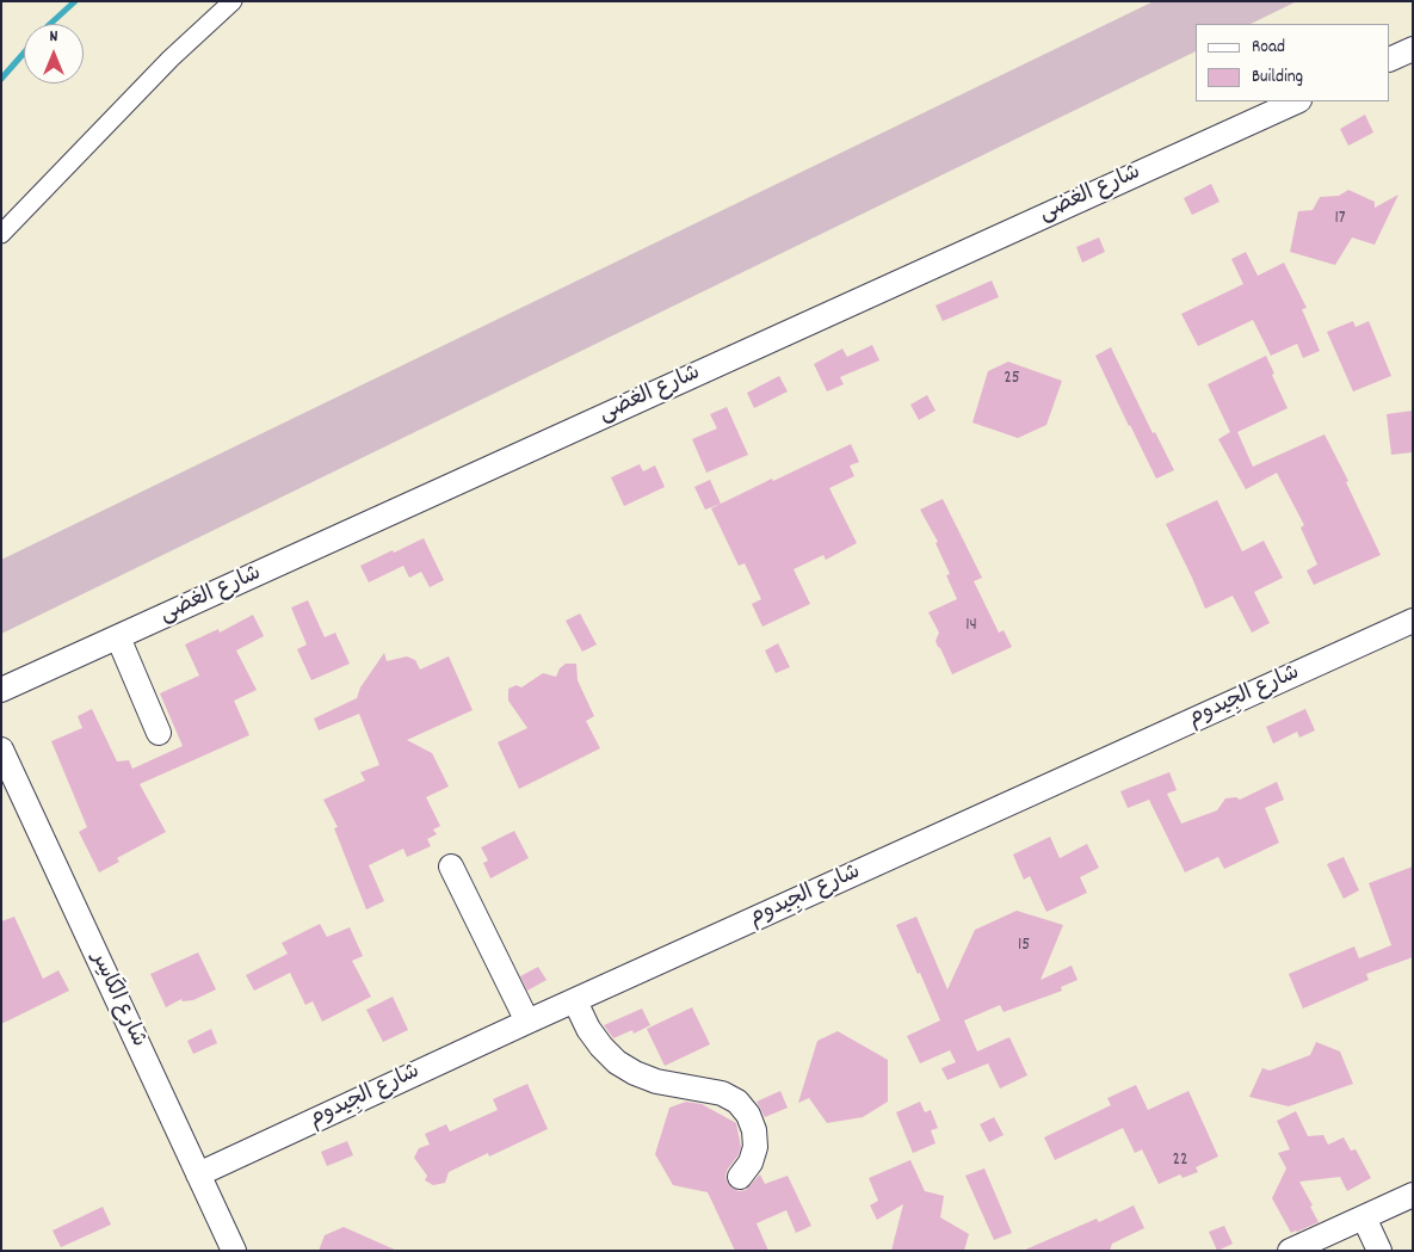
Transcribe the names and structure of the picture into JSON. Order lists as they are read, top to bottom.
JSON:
{
  "streets": {
    "street": ["شارع الغضى", "شارع الجِيدوم", "شارع الكَاسِر"]
  },
  "crossings": [
    ["شارع الجِيدوم", "شارع الكَاسِر"]
  ],
  "house_numbers": [
    "17",
    "25",
    "14",
    "15",
    "22"
  ],
  "legend": ["Road", "Building"],
  "north": "top"
}
